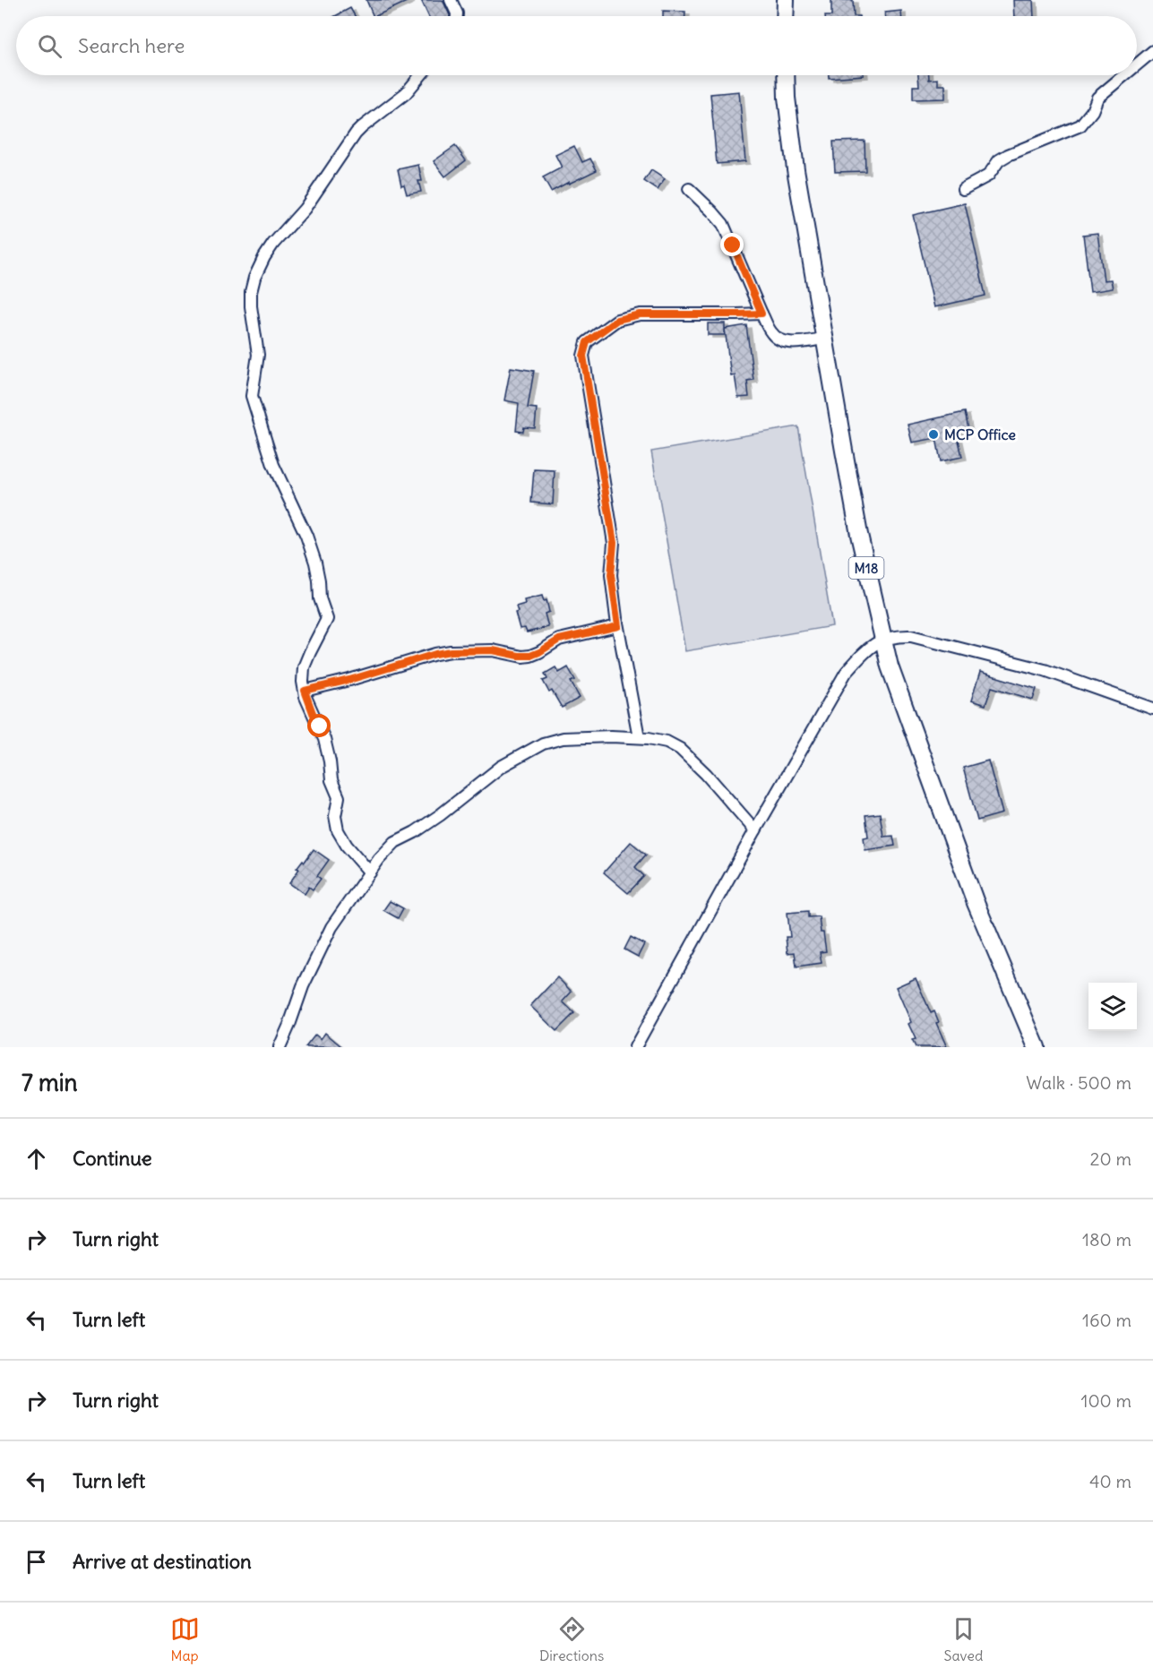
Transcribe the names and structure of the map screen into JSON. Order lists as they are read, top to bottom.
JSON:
{
  "streets": {
    "main road": ["M18"]
  },
  "places": ["MCP Office"],
  "page": {
    "search": "Search here",
    "heading": ["7 min", "Walk · 500 m"],
    "list": [
      ["Continue", "20 m"],
      ["Turn right", "180 m"],
      ["Turn left", "160 m"],
      ["Turn right", "100 m"],
      ["Turn left", "40 m"],
      "Arrive at destination"
    ],
    "nav": ["Map", "Directions", "Saved"]
  }
}
